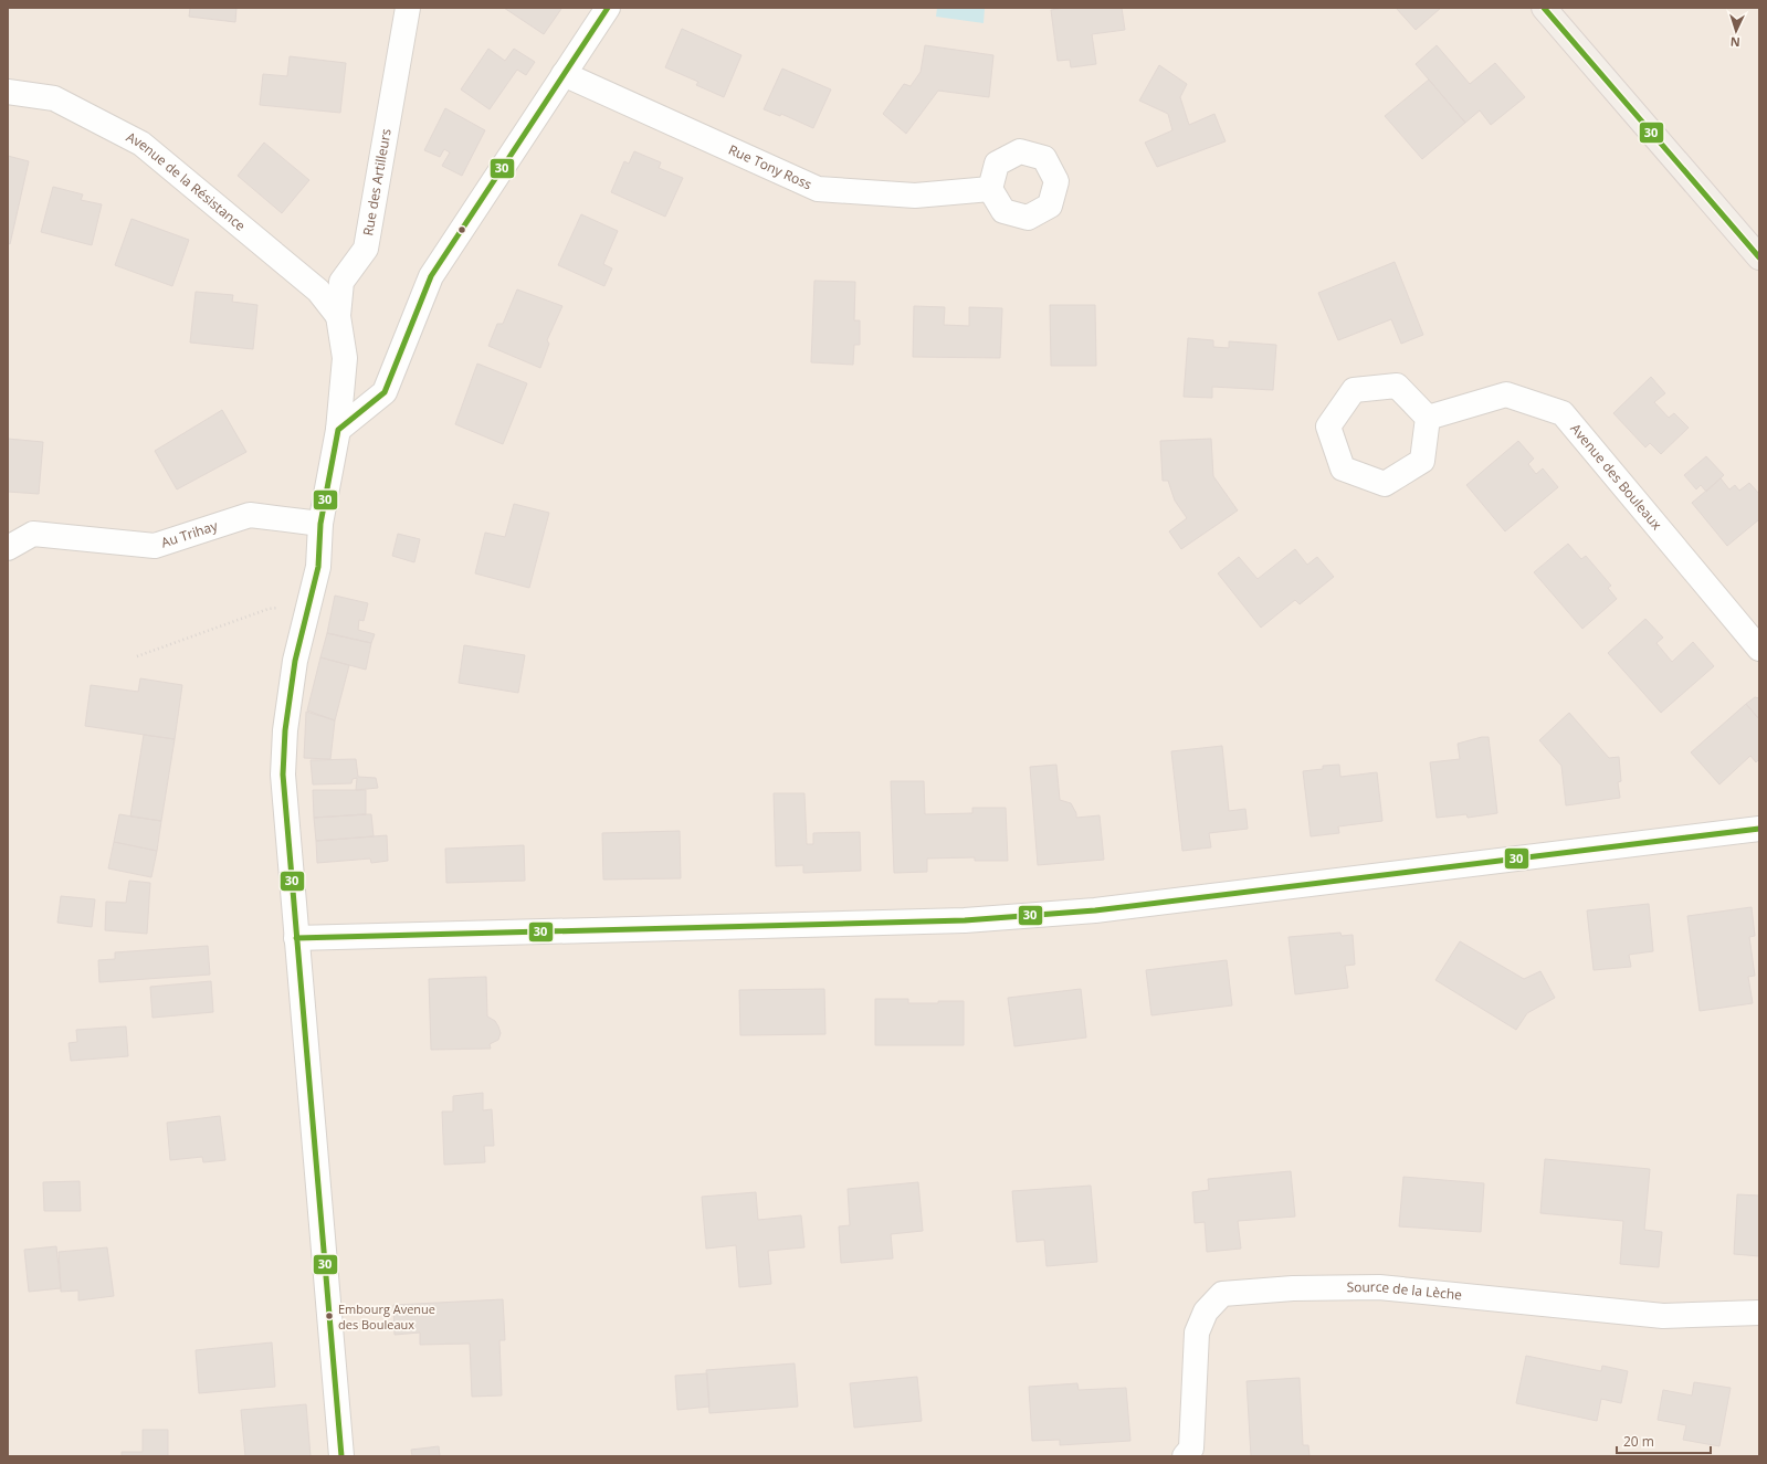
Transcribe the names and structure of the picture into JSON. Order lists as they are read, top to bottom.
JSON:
{
  "streets": {
    "street": [
      "Rue Tony Ross",
      "Avenue de la Résistance",
      "Rue des Artilleurs",
      "Avenue des Bouleaux",
      "Au Trihay",
      "Source de la Lèche"
    ]
  },
  "crossings": [
    ["Avenue de la Résistance", "Rue des Artilleurs"],
    ["Rue des Artilleurs", "Au Trihay"]
  ],
  "places": ["Embourg Avenue des Bouleaux"],
  "lines": ["transit line 30"],
  "scale_bar": "20 m",
  "north": "bottom"
}
